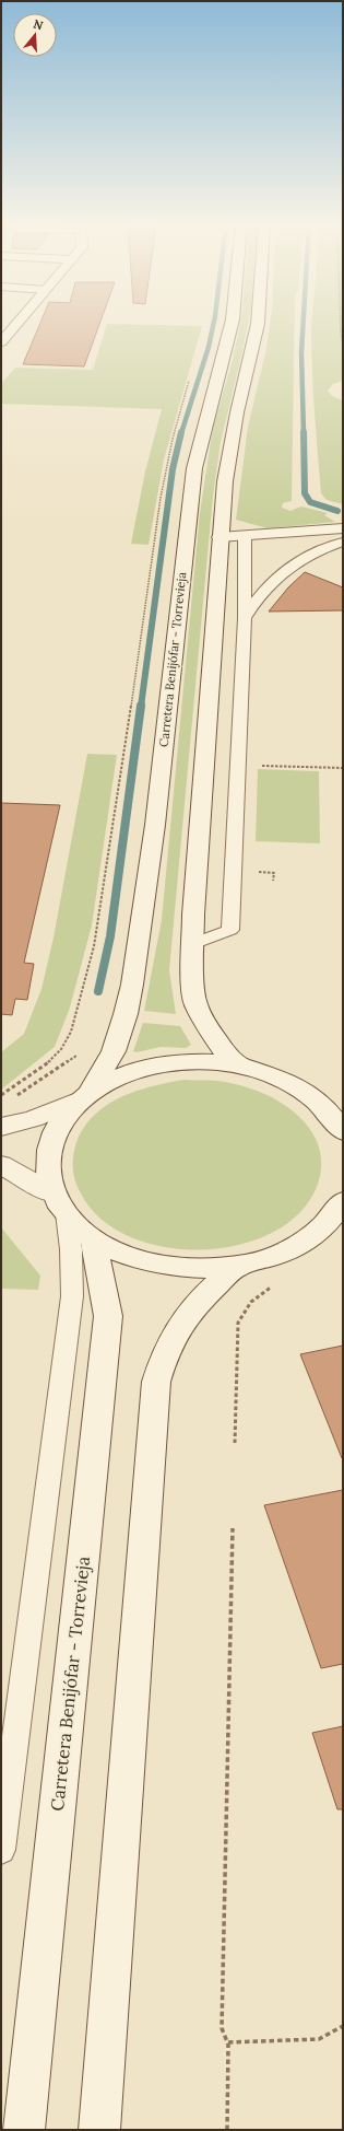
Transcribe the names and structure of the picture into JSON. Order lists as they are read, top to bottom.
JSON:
{
  "streets": {
    "main road": ["Carretera Benijófar - Torrevieja"]
  },
  "north": "top"
}
